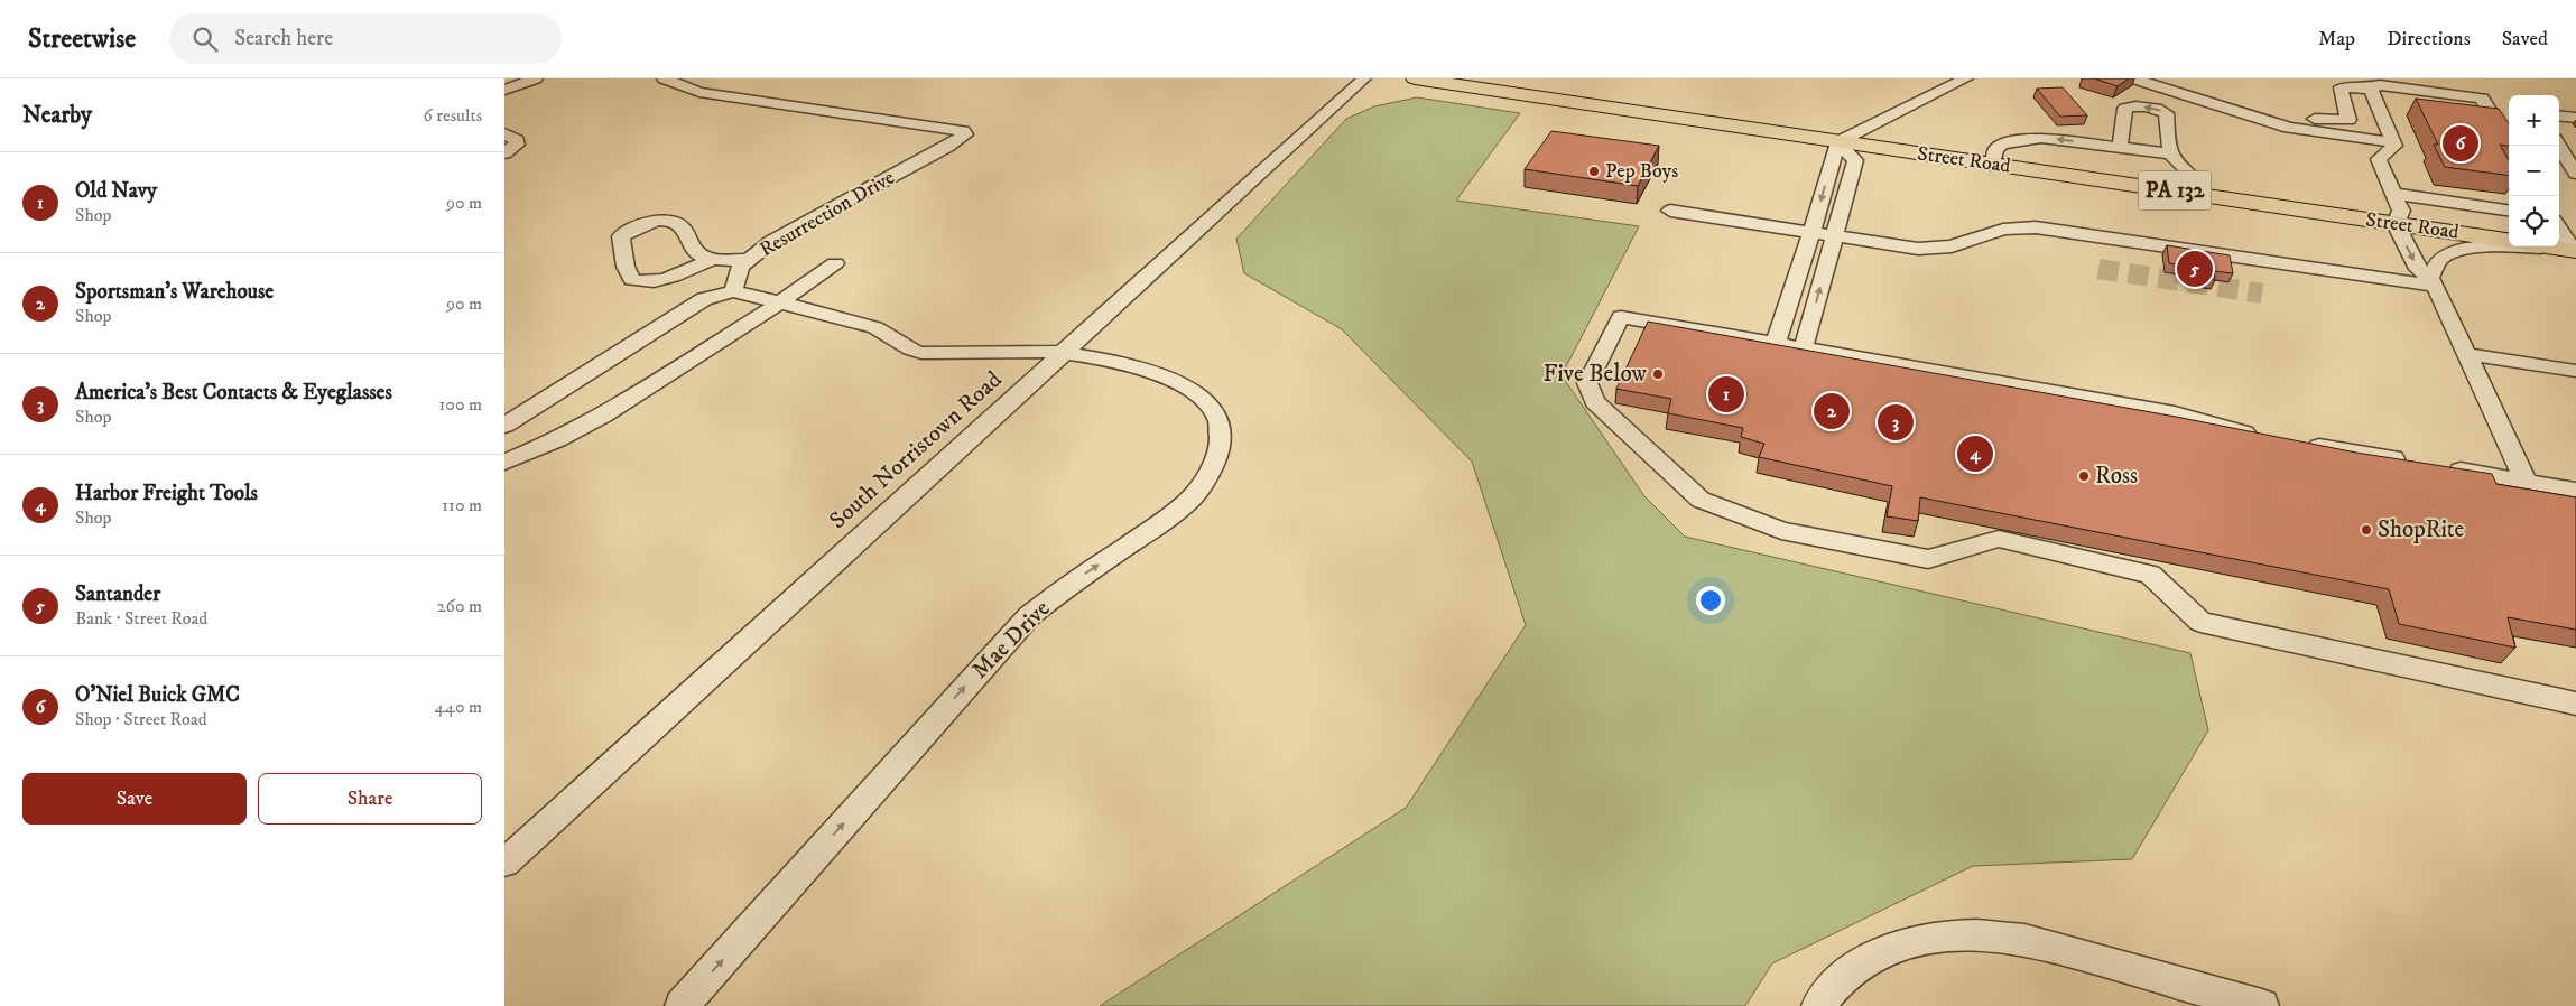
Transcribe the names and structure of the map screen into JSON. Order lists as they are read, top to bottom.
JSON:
{
  "streets": {
    "main road": ["Street Road", "PA 132"],
    "street": ["Resurrection Drive", "South Norristown Road", "Mae Drive"]
  },
  "crossings": [
    ["South Norristown Road", "Mae Drive"]
  ],
  "places": [
    "Pep Boys",
    "Five Below",
    "Ross",
    "ShopRite"
  ],
  "page": {
    "header": "Streetwise",
    "search": "Search here",
    "nav": ["Map", "Directions", "Saved"],
    "heading": ["Nearby", "6 results"],
    "map_buttons": ["+", "−"],
    "pins": [
      "6",
      "5",
      "1",
      "2",
      "3",
      "4"
    ],
    "list": [
      {
        "mark": "1",
        "name": "Old Navy",
        "note": "Shop",
        "value": "90 m"
      },
      {
        "mark": "2",
        "name": "Sportsman's Warehouse",
        "note": "Shop",
        "value": "90 m"
      },
      {
        "mark": "3",
        "name": "America's Best Contacts & Eyeglasses",
        "note": "Shop",
        "value": "100 m"
      },
      {
        "mark": "4",
        "name": "Harbor Freight Tools",
        "note": "Shop",
        "value": "110 m"
      },
      {
        "mark": "5",
        "name": "Santander",
        "note": "Bank · Street Road",
        "value": "260 m"
      },
      {
        "mark": "6",
        "name": "O'Niel Buick GMC",
        "note": "Shop · Street Road",
        "value": "440 m"
      }
    ],
    "buttons": ["Save", "Share"]
  }
}
